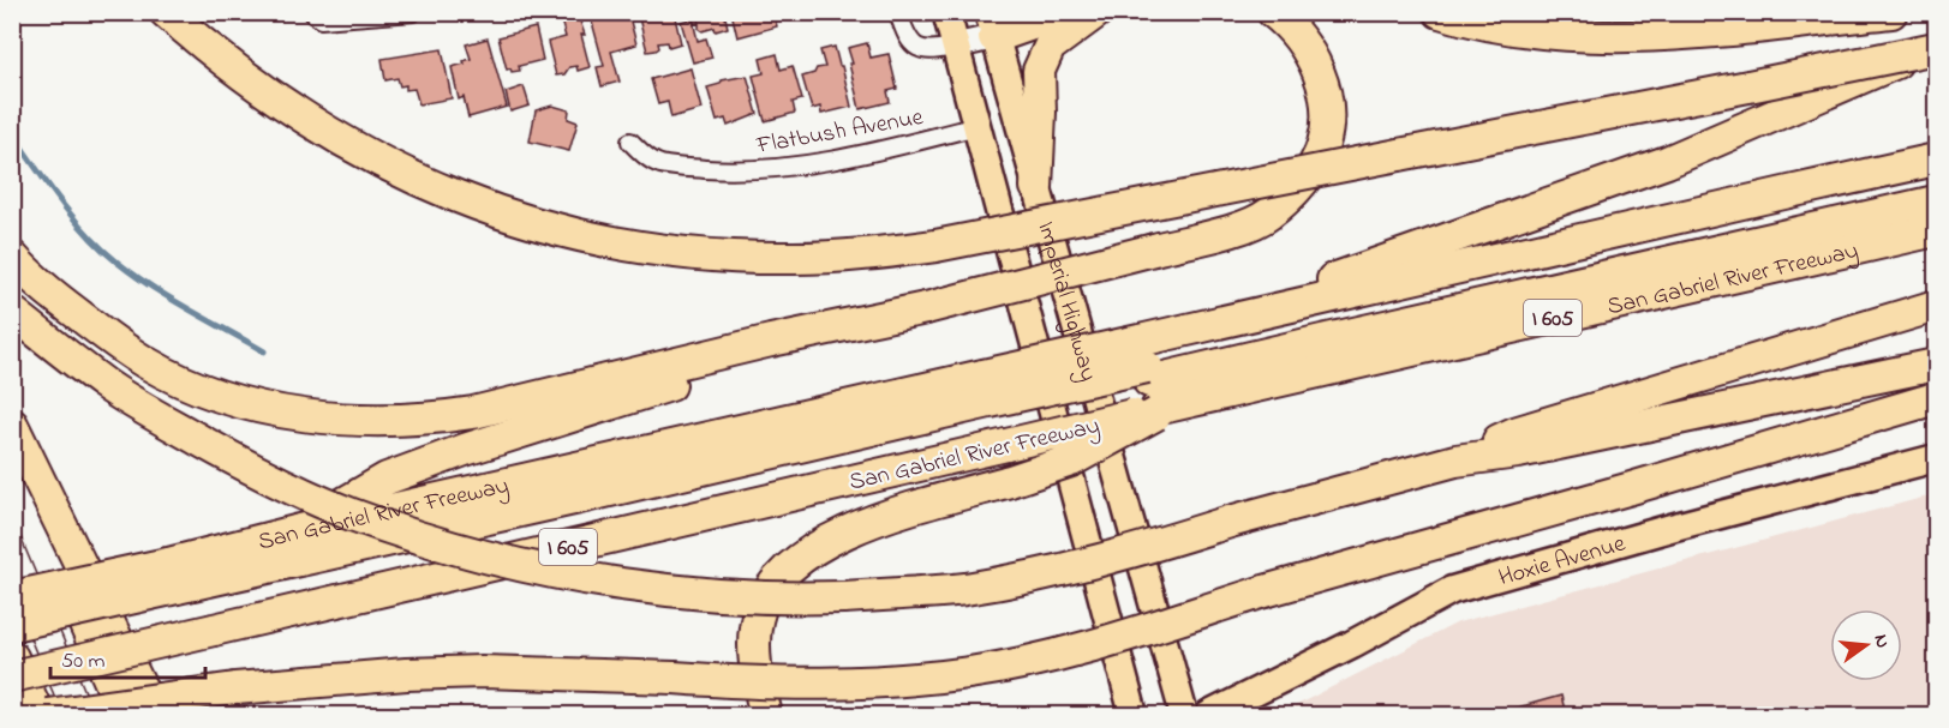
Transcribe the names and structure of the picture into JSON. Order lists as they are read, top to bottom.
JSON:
{
  "streets": {
    "highway": ["San Gabriel River Freeway", "I 605"],
    "main road": ["Imperial Highway", "Hoxie Avenue"],
    "street": ["Flatbush Avenue"]
  },
  "crossings": [
    ["Flatbush Avenue", "Imperial Highway"]
  ],
  "scale_bar": "50 m",
  "north": "right"
}
